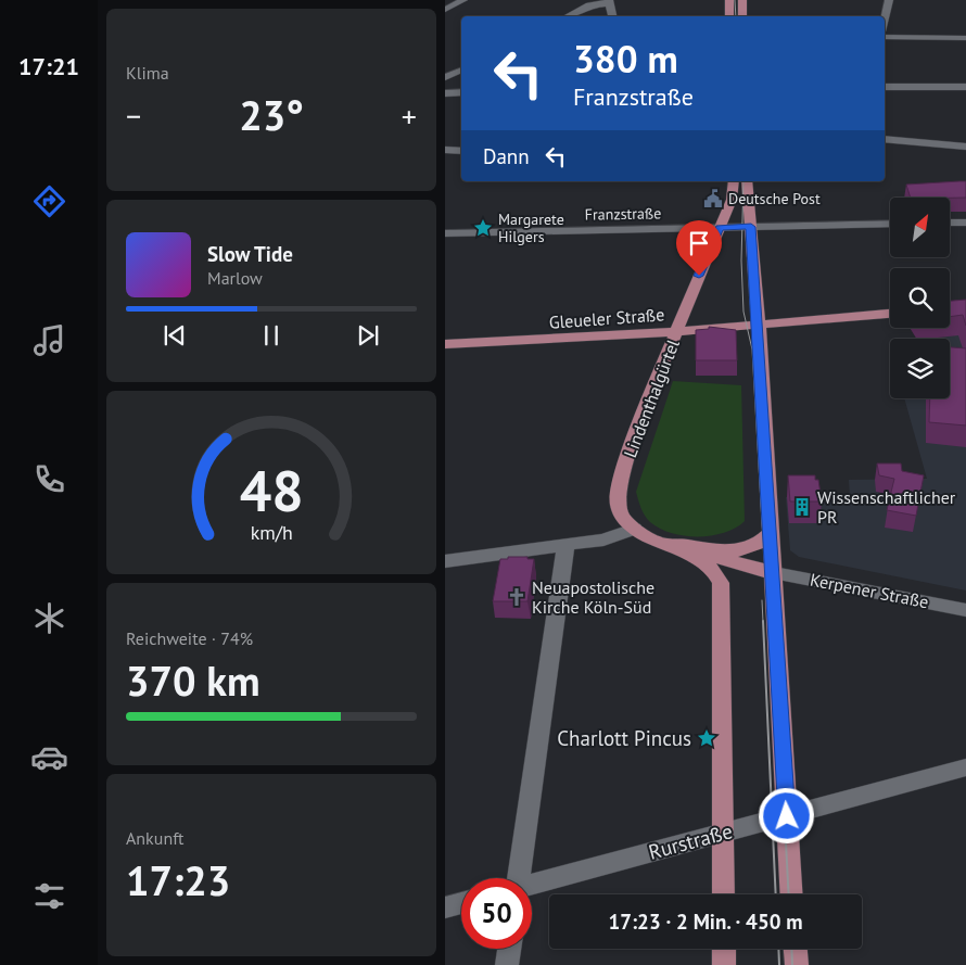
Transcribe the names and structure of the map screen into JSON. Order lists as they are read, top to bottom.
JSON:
{
  "streets": {
    "main road": ["Gleueler Straße", "Lindenthalgürtel"],
    "street": ["Franzstraße", "Kerpener Straße", "Rurstraße"]
  },
  "crossings": [
    ["Franzstraße", "Lindenthalgürtel"],
    ["Gleueler Straße", "Lindenthalgürtel"],
    ["Lindenthalgürtel", "Kerpener Straße"],
    ["Lindenthalgürtel", "Rurstraße"]
  ],
  "places": {
    "public building": ["Deutsche Post"],
    "place": ["Margarete Hilgers", "Charlott Pincus"],
    "building": ["Wissenschaftlicher PR"],
    "church": ["Neuapostolische Kirche Köln-Süd"]
  },
  "north": "top right",
  "page": {
    "tabs": "17:21",
    "tile": [
      "Klima",
      ["Reichweite · 74%", "370 km"],
      ["Ankunft", "17:23"]
    ],
    "turn": ["380 m", "Franzstraße"],
    "heat": ["−", "23°", "+"],
    "then": "Dann",
    "song": ["Slow Tide", "Marlow"],
    "limit": "50",
    "trip": "17:23 · 2 Min. · 450 m",
    "gauge": ["48", "km/h"]
  }
}
